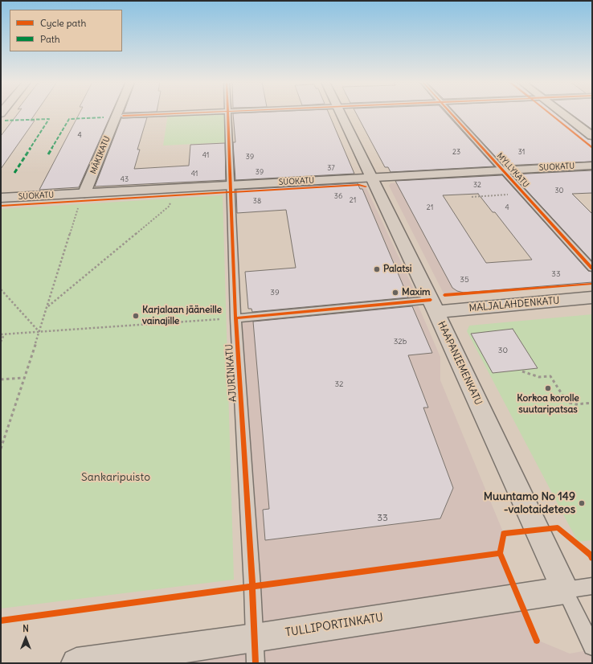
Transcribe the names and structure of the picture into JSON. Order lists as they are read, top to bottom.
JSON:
{
  "streets": {
    "street": [
      "MÄKIKATU",
      "SUOKATU",
      "MALJALAHDENKATU",
      "HAAPANIEMENKATU",
      "TULLIPORTINKATU"
    ],
    "lane": ["MYLLYKATU", "AJURINKATU"]
  },
  "crossings": [
    ["MÄKIKATU", "SUOKATU"],
    ["SUOKATU", "MYLLYKATU"],
    ["SUOKATU", "HAAPANIEMENKATU"],
    ["SUOKATU", "AJURINKATU"],
    ["MALJALAHDENKATU", "HAAPANIEMENKATU"],
    ["HAAPANIEMENKATU", "TULLIPORTINKATU"],
    ["AJURINKATU", "TULLIPORTINKATU"]
  ],
  "parks": ["Sankaripuisto"],
  "places": [
    "Palatsi",
    "Maxim",
    "Karjalaan jääneille vainajille",
    "Korkoa korolle suutaripatsas",
    "Muuntamo No 149 -valotaideteos"
  ],
  "house_numbers": [
    "4",
    "23",
    "31",
    "41",
    "39",
    "37",
    "39",
    "41",
    "43",
    "32",
    "30",
    "36",
    "21",
    "38",
    "21",
    "4",
    "33",
    "35",
    "39",
    "32b",
    "30",
    "32",
    "33"
  ],
  "legend": ["Cycle path", "Path"],
  "north": "top"
}
